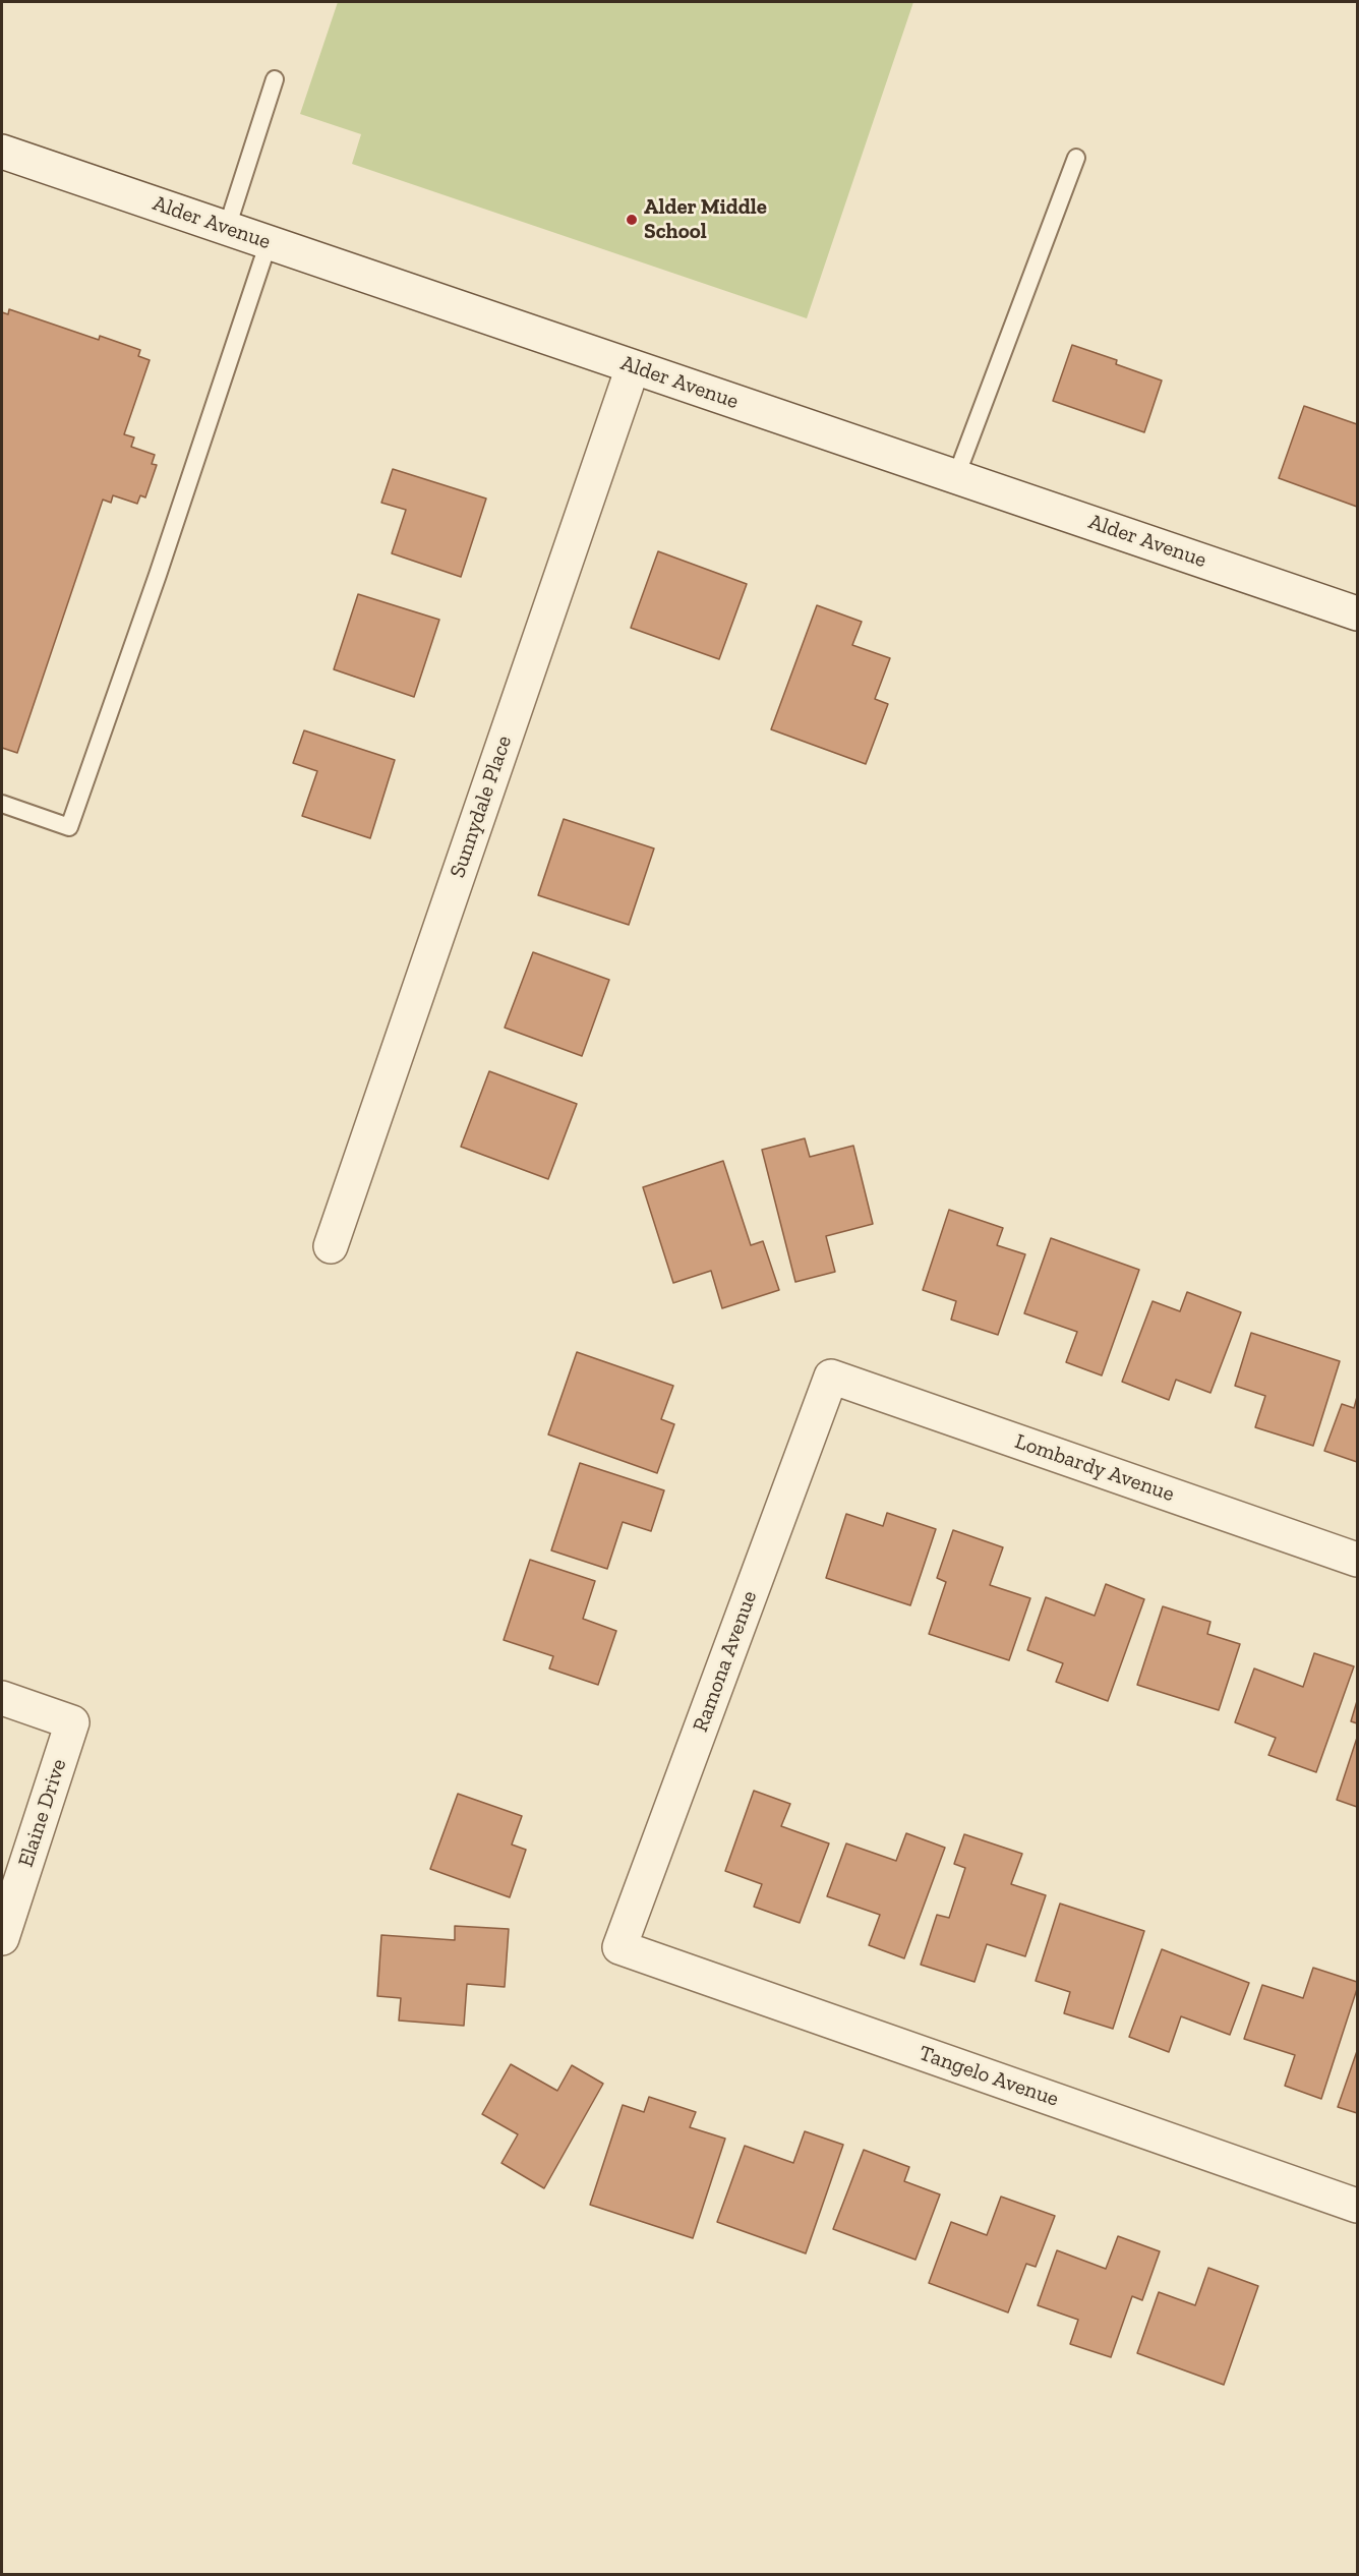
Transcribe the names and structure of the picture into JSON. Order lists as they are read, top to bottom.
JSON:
{
  "streets": {
    "street": [
      "Alder Avenue",
      "Sunnydale Place",
      "Lombardy Avenue",
      "Ramona Avenue",
      "Elaine Drive",
      "Tangelo Avenue"
    ]
  },
  "crossings": [
    ["Alder Avenue", "Sunnydale Place"],
    ["Lombardy Avenue", "Ramona Avenue"],
    ["Ramona Avenue", "Tangelo Avenue"]
  ],
  "places": ["Alder Middle School"]
}
